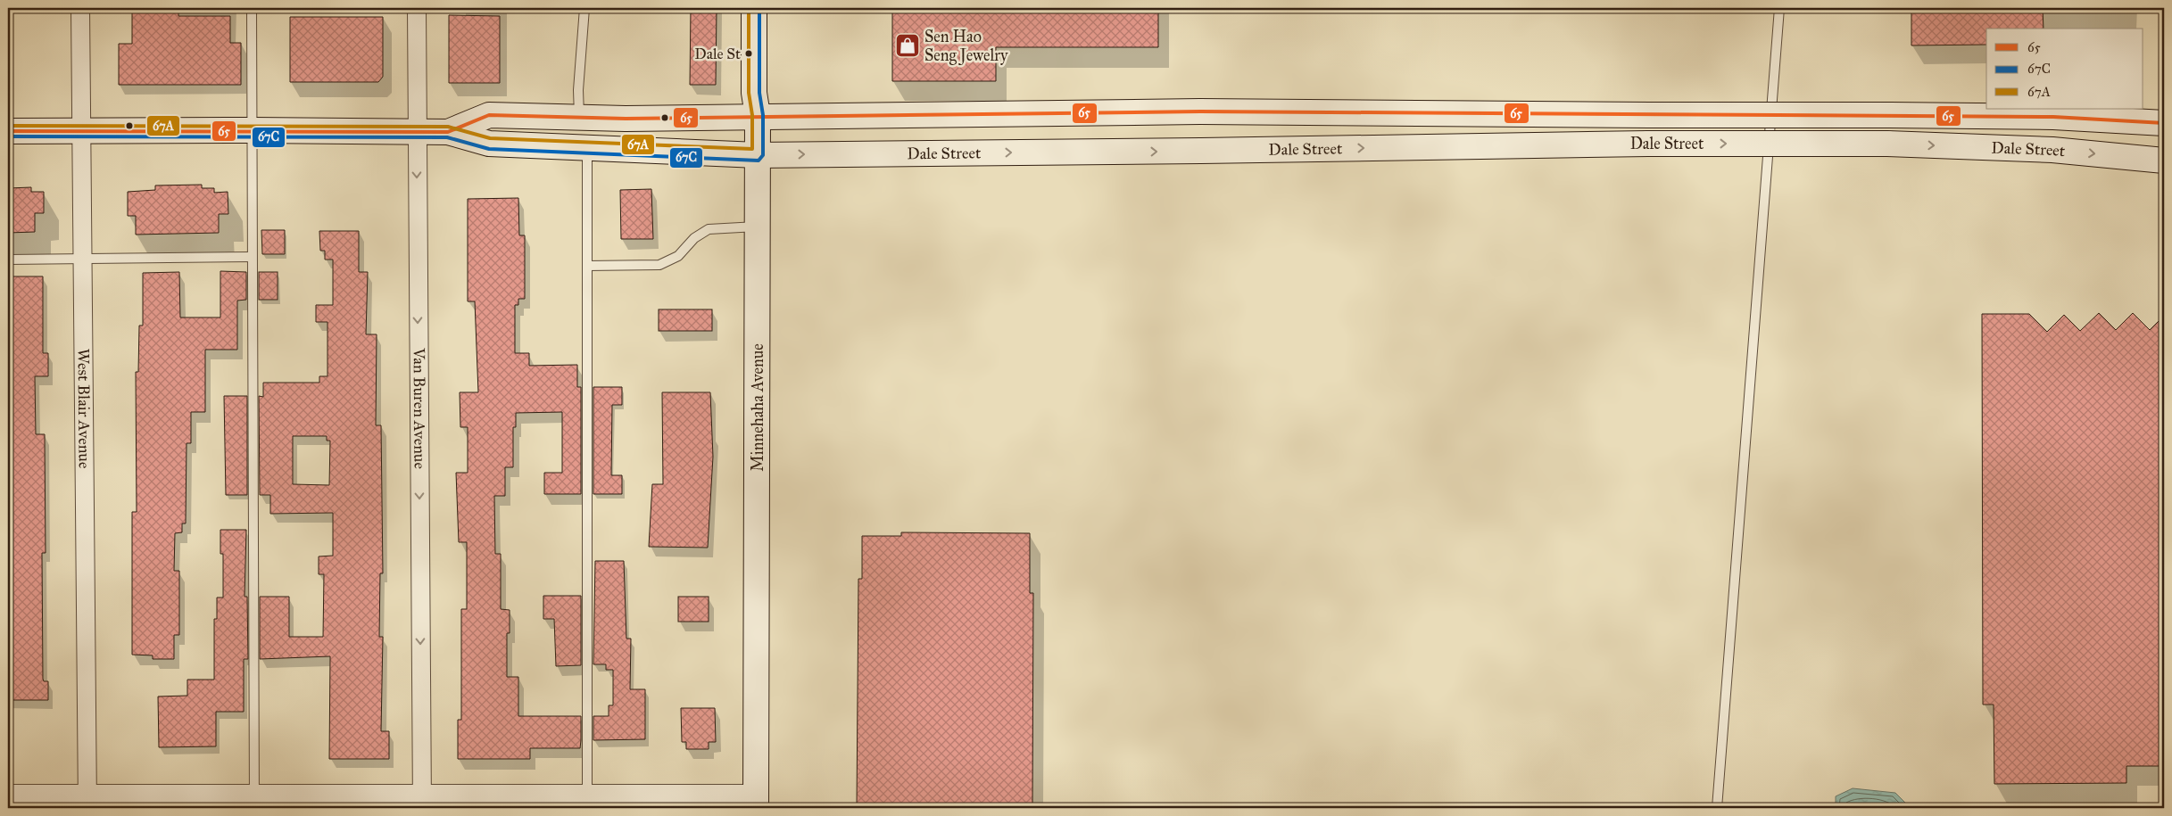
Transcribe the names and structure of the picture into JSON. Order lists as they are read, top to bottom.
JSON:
{
  "streets": {
    "main road": ["Dale Street", "Minnehaha Avenue"],
    "street": ["Van Buren Avenue", "West Blair Avenue"]
  },
  "crossings": [
    ["Dale Street", "Van Buren Avenue"],
    ["Dale Street", "Minnehaha Avenue"],
    ["Dale Street", "West Blair Avenue"]
  ],
  "one_way": ["Van Buren Avenue"],
  "places": {
    "shop": ["Sen Hao Seng Jewelry"],
    "other": ["Dale St"]
  },
  "lines": ["transit line 67C", "transit line 67A", "transit line 65"],
  "legend": ["65", "67C", "67A"]
}
